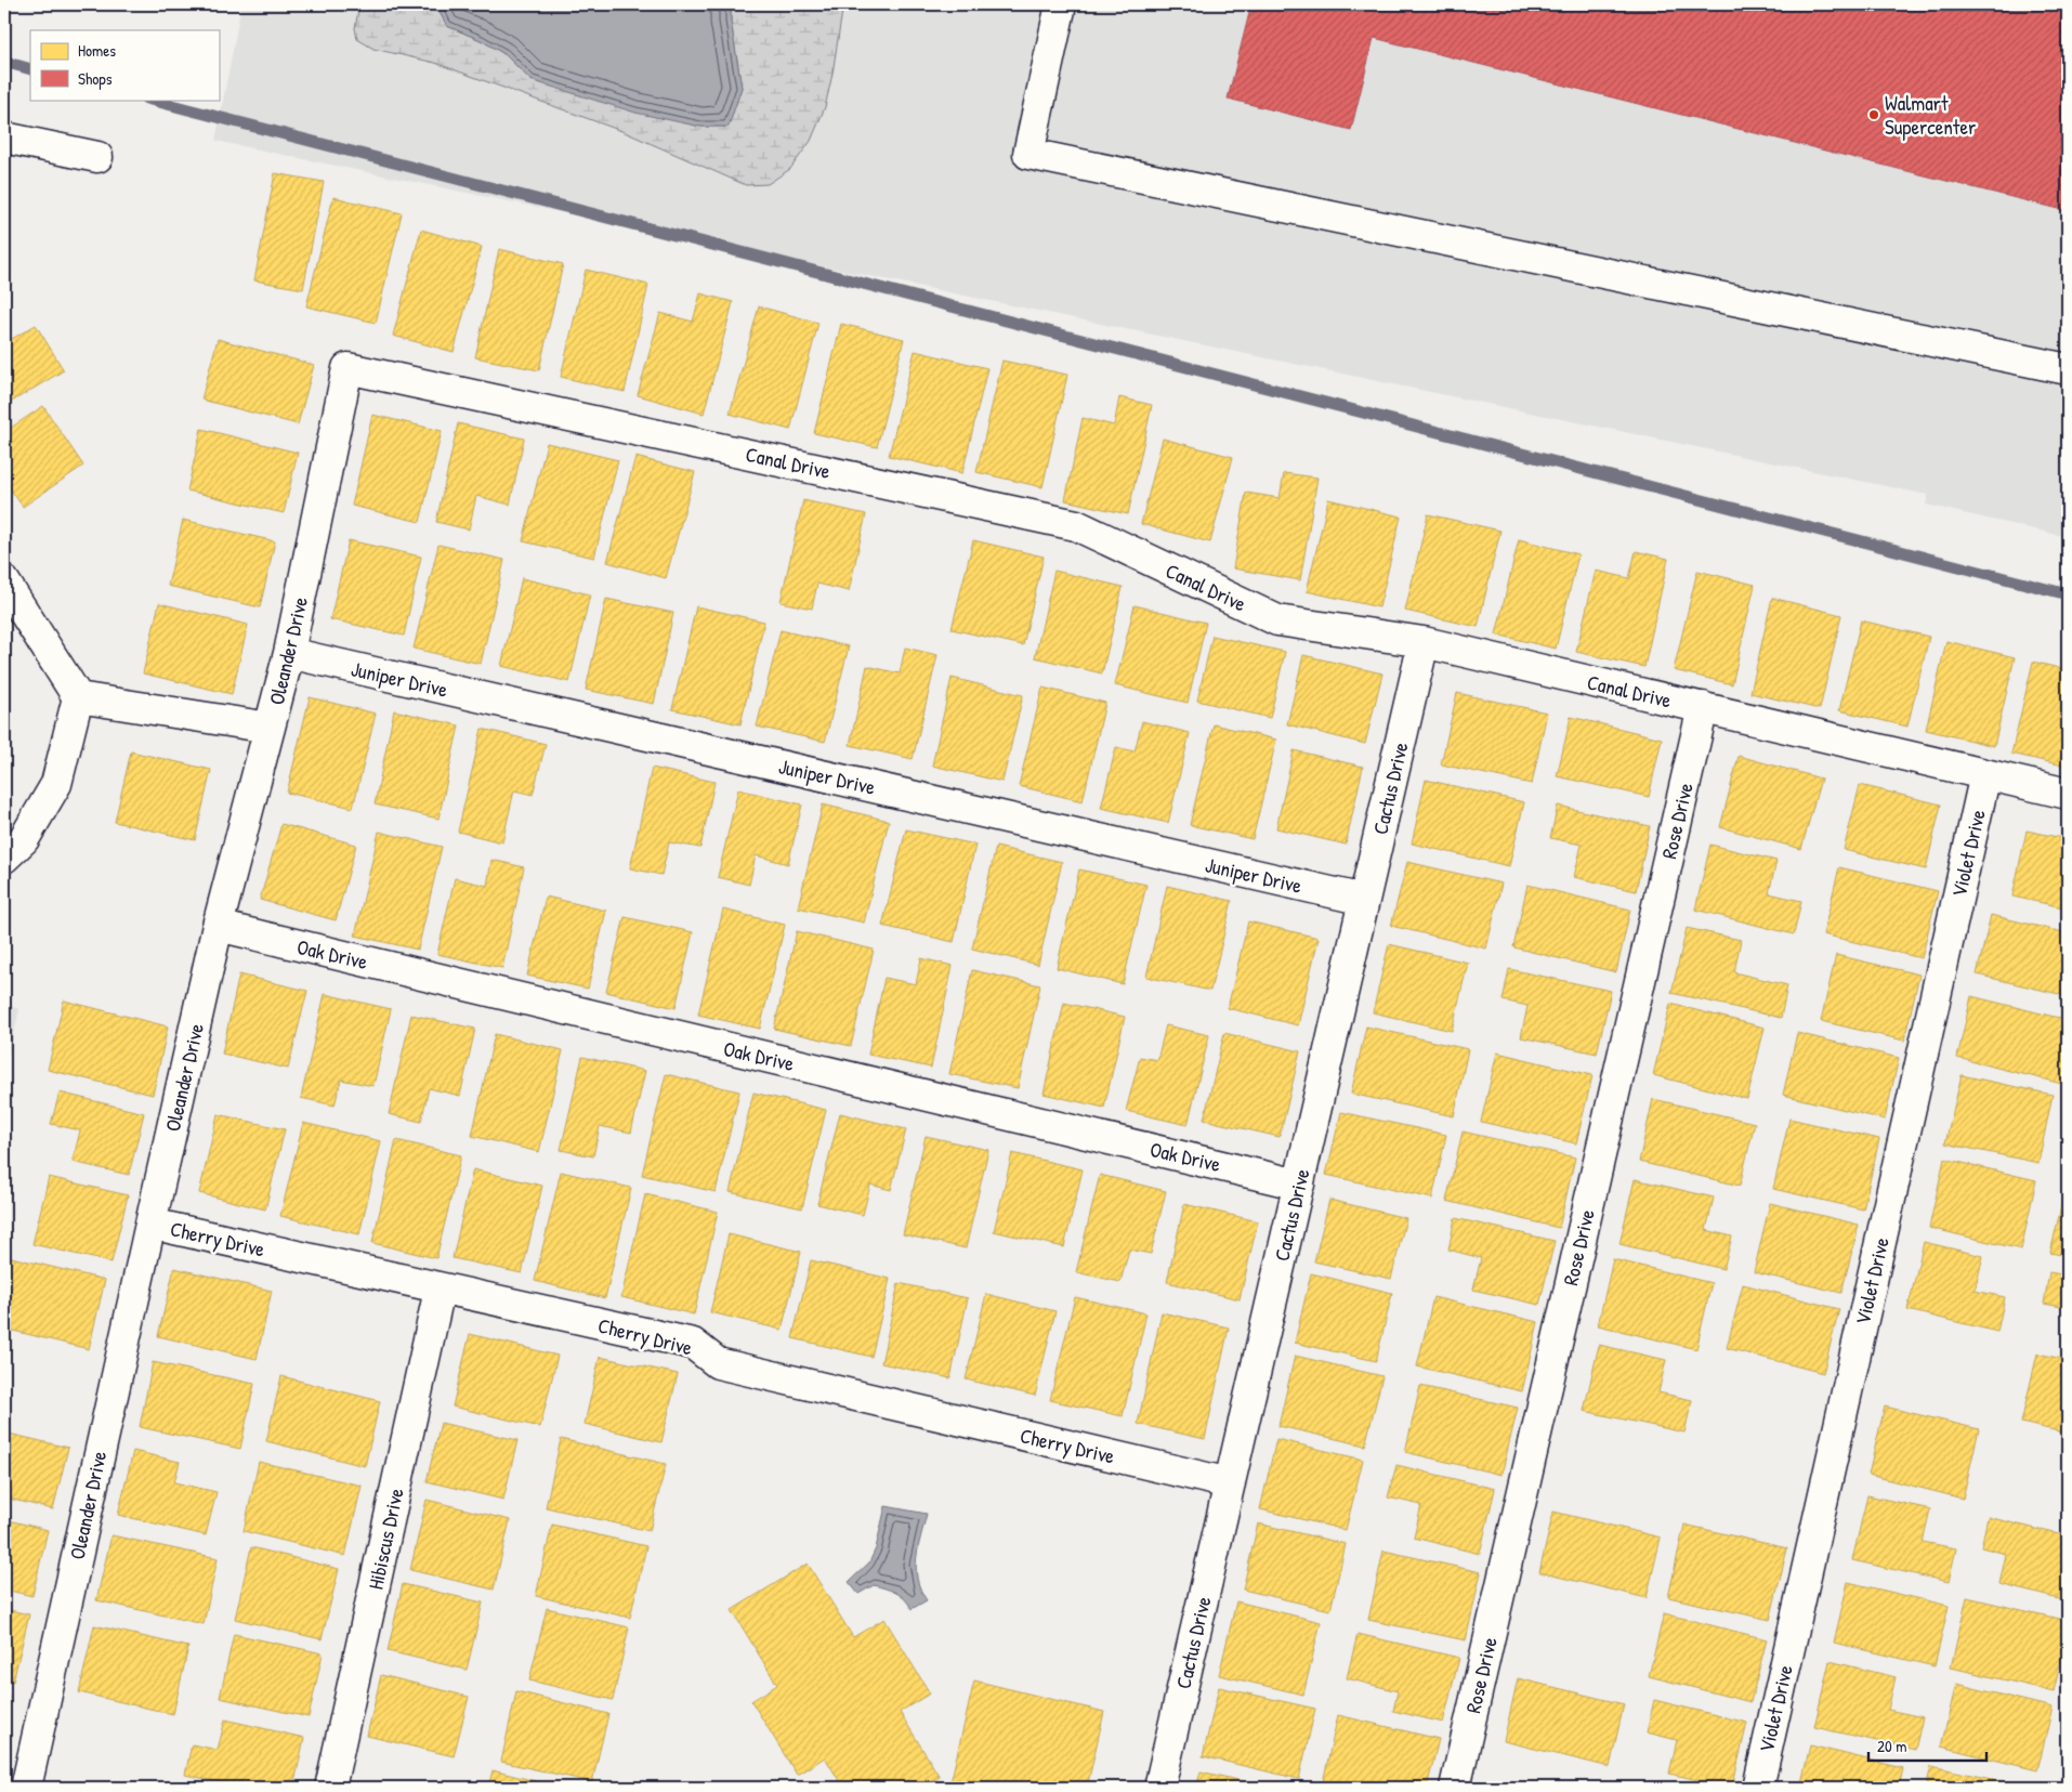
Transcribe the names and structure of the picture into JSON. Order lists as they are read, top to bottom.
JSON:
{
  "streets": {
    "street": [
      "Canal Drive",
      "Oleander Drive",
      "Juniper Drive",
      "Cactus Drive",
      "Rose Drive",
      "Violet Drive",
      "Oak Drive",
      "Cherry Drive",
      "Hibiscus Drive"
    ]
  },
  "crossings": [
    ["Canal Drive", "Oleander Drive"],
    ["Canal Drive", "Cactus Drive"],
    ["Canal Drive", "Rose Drive"],
    ["Canal Drive", "Violet Drive"],
    ["Oleander Drive", "Juniper Drive"],
    ["Oleander Drive", "Oak Drive"],
    ["Oleander Drive", "Cherry Drive"],
    ["Juniper Drive", "Cactus Drive"],
    ["Cactus Drive", "Oak Drive"],
    ["Cactus Drive", "Cherry Drive"],
    ["Cherry Drive", "Hibiscus Drive"]
  ],
  "places": ["Walmart Supercenter"],
  "legend": ["Homes", "Shops"],
  "scale_bar": "20 m"
}
